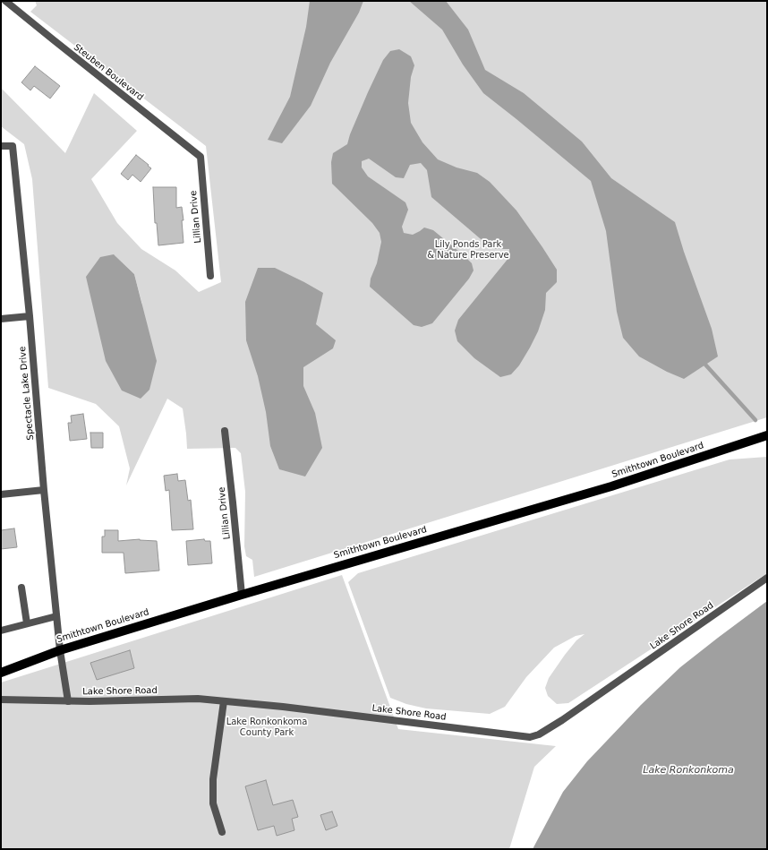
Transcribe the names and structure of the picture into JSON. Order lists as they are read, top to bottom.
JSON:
{
  "streets": {
    "main road": ["Smithtown Boulevard"],
    "street": [
      "Steuben Boulevard",
      "Lillian Drive",
      "Spectacle Lake Drive",
      "Lake Shore Road"
    ]
  },
  "crossings": [
    ["Steuben Boulevard", "Lillian Drive"],
    ["Lillian Drive", "Smithtown Boulevard"],
    ["Spectacle Lake Drive", "Smithtown Boulevard"],
    ["Spectacle Lake Drive", "Lake Shore Road"]
  ],
  "water": ["Lake Ronkonkoma"],
  "parks": ["Lily Ponds Park & Nature Preserve", "Lake Ronkonkoma County Park"]
}
